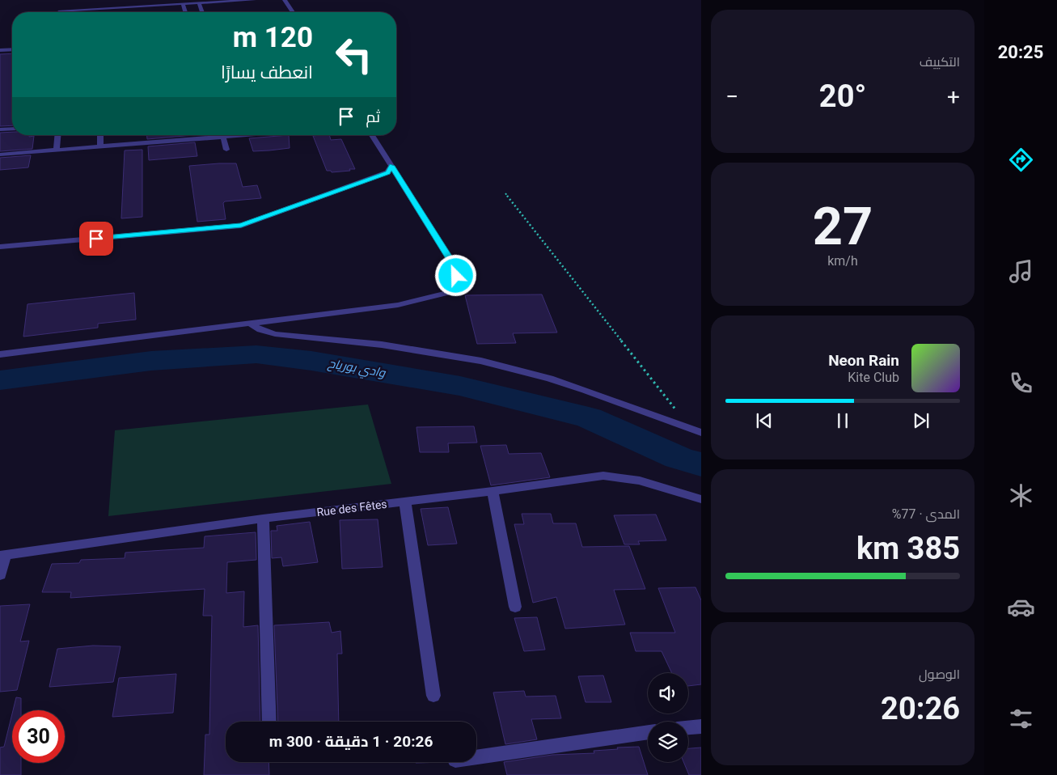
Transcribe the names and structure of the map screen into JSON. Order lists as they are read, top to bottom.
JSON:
{
  "streets": {
    "street": ["Rue des Fêtes"]
  },
  "water": ["وادي بورياح"],
  "page": {
    "tabs": "20:25",
    "tile": [
      "التكييف",
      ["27", "km/h"],
      ["المدى · 77%", "385 km"],
      ["الوصول", "20:26"]
    ],
    "turn": ["120 m", "انعطف يسارًا"],
    "heat": ["−", "20°", "+"],
    "then": "ثم",
    "song": ["Neon Rain", "Kite Club"],
    "limit": "30",
    "trip": "20:26 · 1 دقيقة · 300 m"
  }
}
